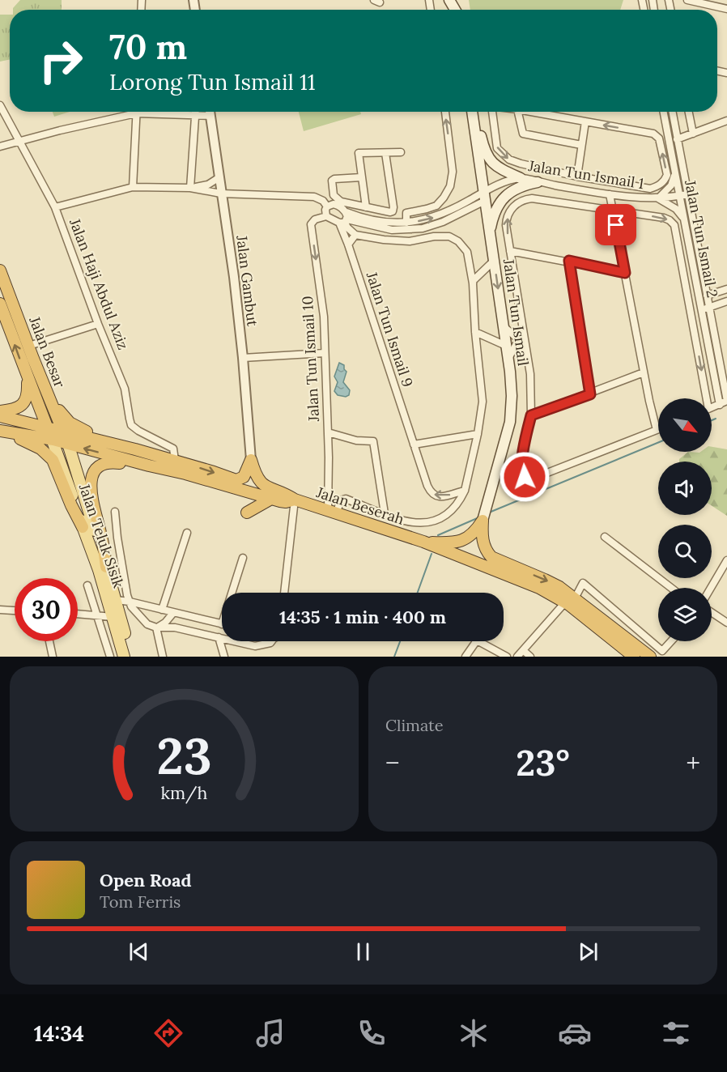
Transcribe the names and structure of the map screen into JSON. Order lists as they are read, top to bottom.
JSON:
{
  "streets": {
    "highway": ["Jalan Besar", "Jalan Beserah"],
    "main road": ["Jalan Tun Ismail", "Jalan Teluk Sisik"],
    "street": [
      "Jalan Tun Ismail 1",
      "Jalan Tun Ismail 2",
      "Jalan Gambut",
      "Jalan Haji Abdul Aziz",
      "Jalan Tun Ismail 9",
      "Jalan Tun Ismail 10"
    ]
  },
  "crossings": [
    ["Jalan Tun Ismail 1", "Jalan Tun Ismail 2"],
    ["Jalan Tun Ismail 1", "Jalan Tun Ismail"],
    ["Jalan Tun Ismail", "Jalan Beserah"],
    ["Jalan Besar", "Jalan Beserah"],
    ["Jalan Besar", "Jalan Teluk Sisik"],
    ["Jalan Tun Ismail 10", "Jalan Beserah"],
    ["Jalan Beserah", "Jalan Teluk Sisik"]
  ],
  "one_way": ["Jalan Tun Ismail 10"],
  "north": "bottom right",
  "page": {
    "turn": ["70 m", "Lorong Tun Ismail 11"],
    "limit": "30",
    "trip": "14:35 · 1 min · 400 m",
    "tile": "Climate",
    "heat": ["−", "23°", "+"],
    "song": ["Open Road", "Tom Ferris"],
    "tabs": "14:34",
    "gauge": ["23", "km/h"]
  }
}
